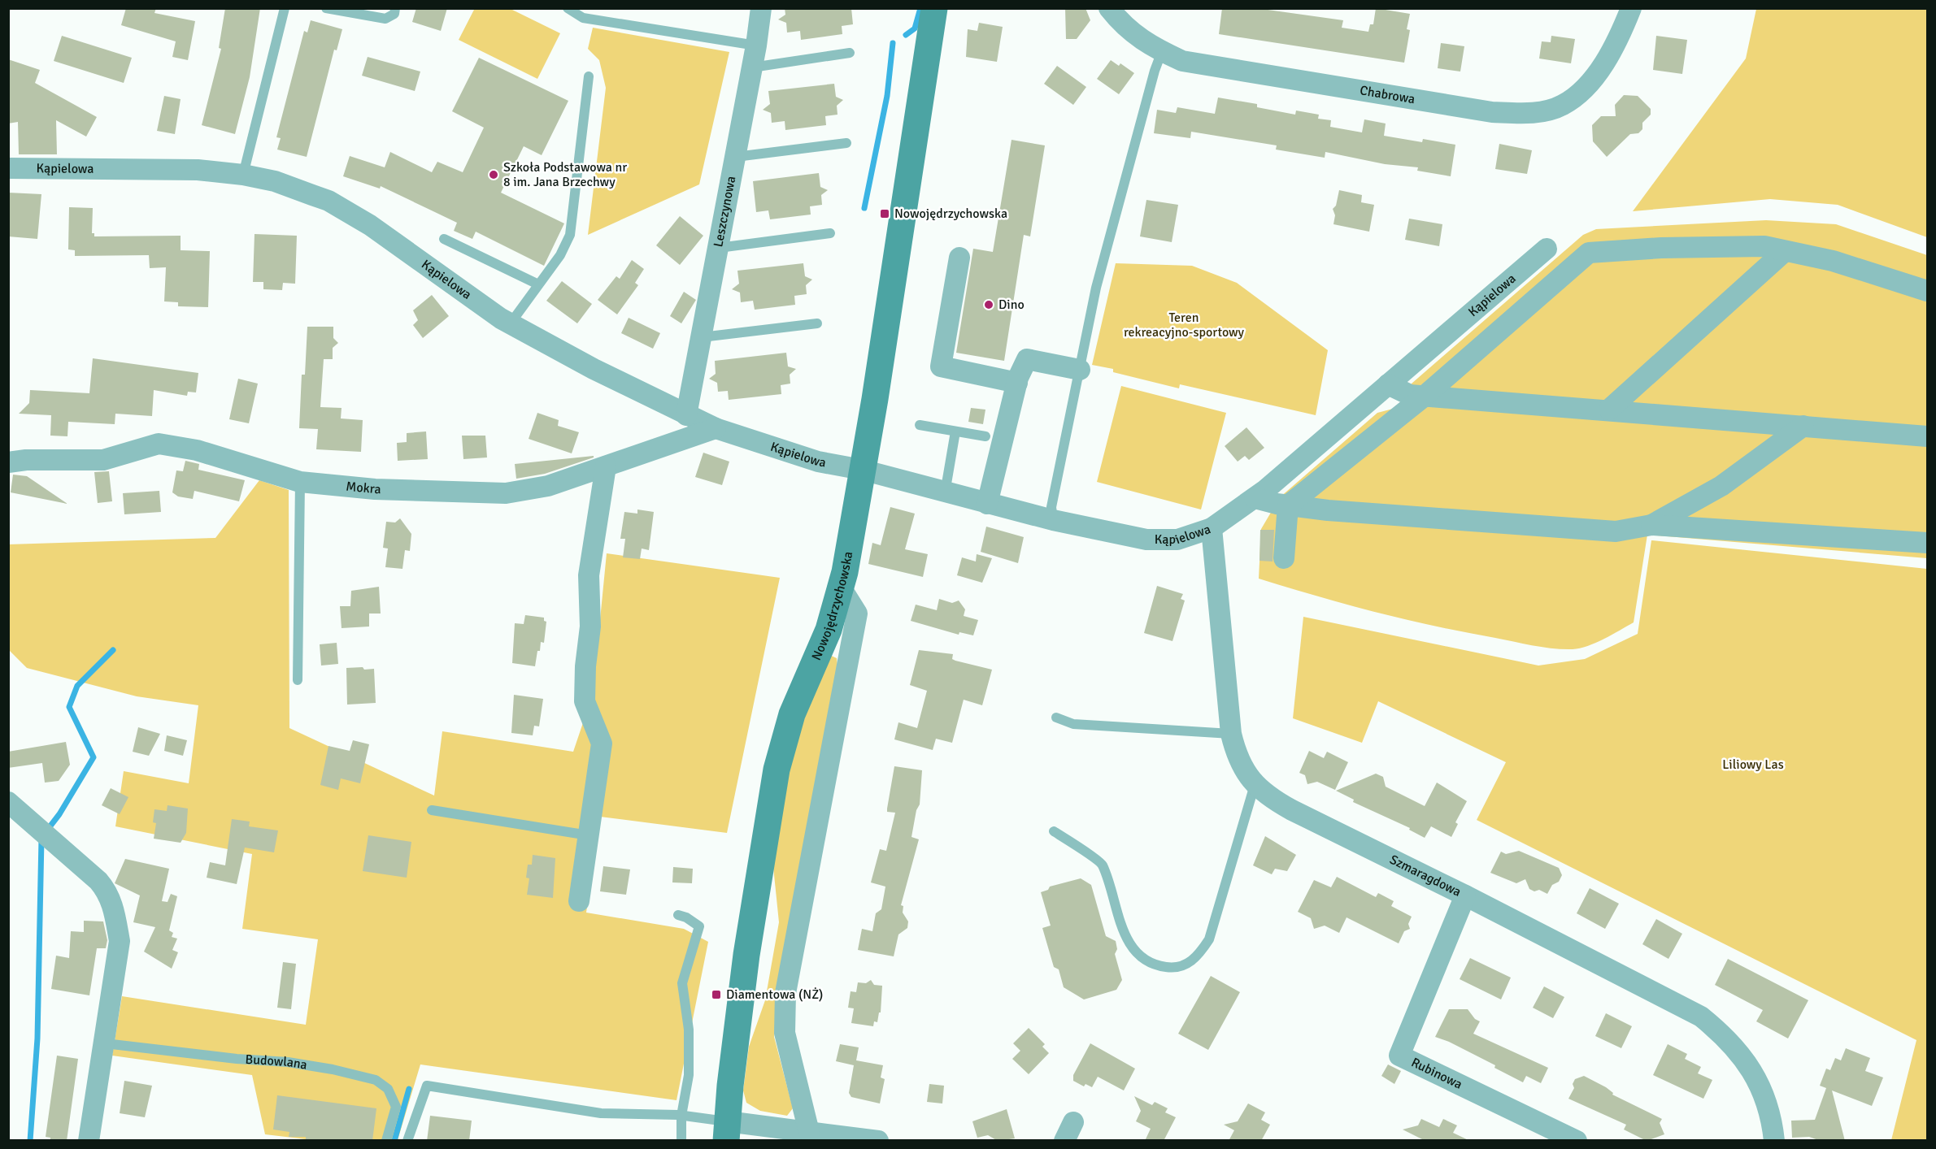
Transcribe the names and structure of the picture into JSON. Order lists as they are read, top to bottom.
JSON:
{
  "streets": {
    "street": [
      "Chabrowa",
      "Kąpielowa",
      "Leszczynowa",
      "Mokra",
      "Nowojędrzychowska",
      "Szmaragdowa",
      "Rubinowa"
    ],
    "lane": ["Budowlana"]
  },
  "crossings": [
    ["Kąpielowa", "Leszczynowa"],
    ["Kąpielowa", "Mokra"],
    ["Kąpielowa", "Nowojędrzychowska"],
    ["Kąpielowa", "Szmaragdowa"],
    ["Szmaragdowa", "Rubinowa"]
  ],
  "parks": ["Teren rekreacyjno-sportowy", "Liliowy Las"],
  "places": {
    "other": ["Szkoła Podstawowa nr 8 im. Jana Brzechwy", "Dino"],
    "transit": ["Nowojędrzychowska", "Diamentowa (NŻ)"]
  }
}
